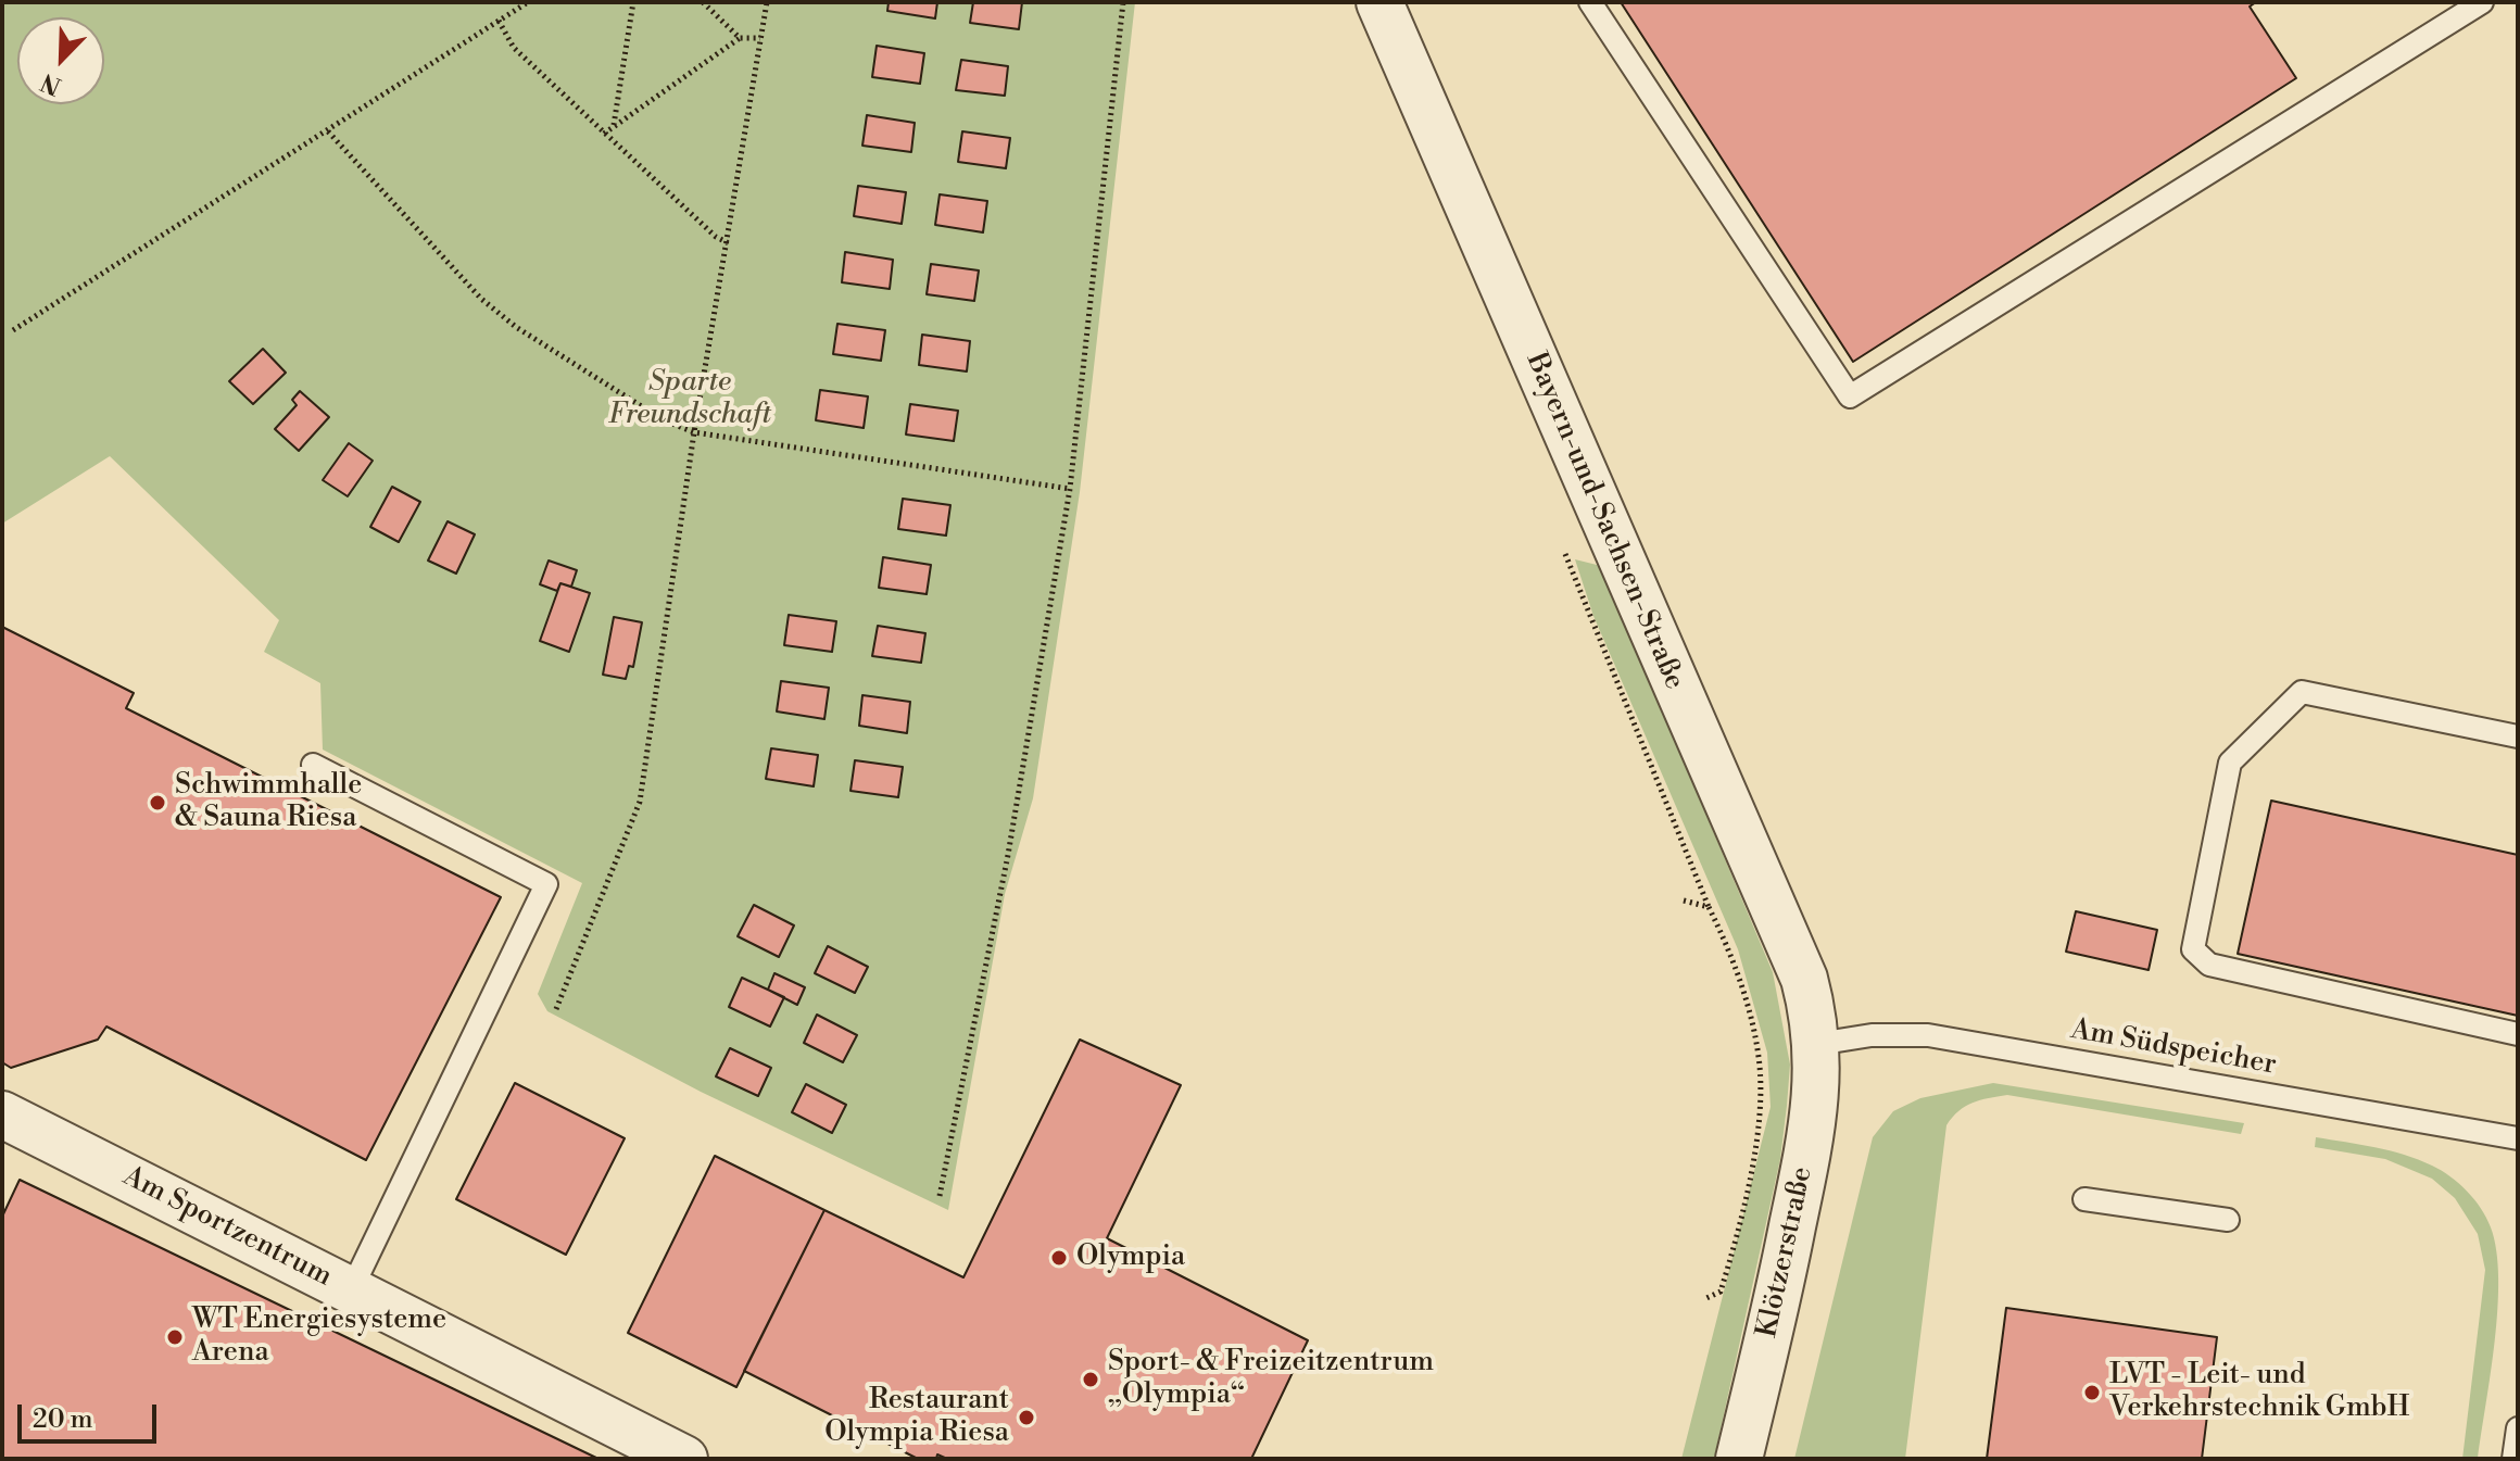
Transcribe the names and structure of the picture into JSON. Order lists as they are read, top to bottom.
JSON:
{
  "streets": {
    "street": ["Bayern-und-Sachsen-Straße", "Am Sportzentrum", "Klötzerstraße"],
    "lane": ["Am Südspeicher"]
  },
  "crossings": [
    ["Bayern-und-Sachsen-Straße", "Am Südspeicher"],
    ["Bayern-und-Sachsen-Straße", "Klötzerstraße"],
    ["Am Südspeicher", "Klötzerstraße"]
  ],
  "parks": ["Sparte Freundschaft"],
  "places": [
    "Schwimmhalle & Sauna Riesa",
    "Olympia",
    "WT Energiesysteme Arena",
    "Sport- & Freizeitzentrum „Olympia“",
    "LVT - Leit- und Verkehrstechnik GmbH",
    "Restaurant Olympia Riesa"
  ],
  "scale_bar": "20 m",
  "north": "bottom left"
}
